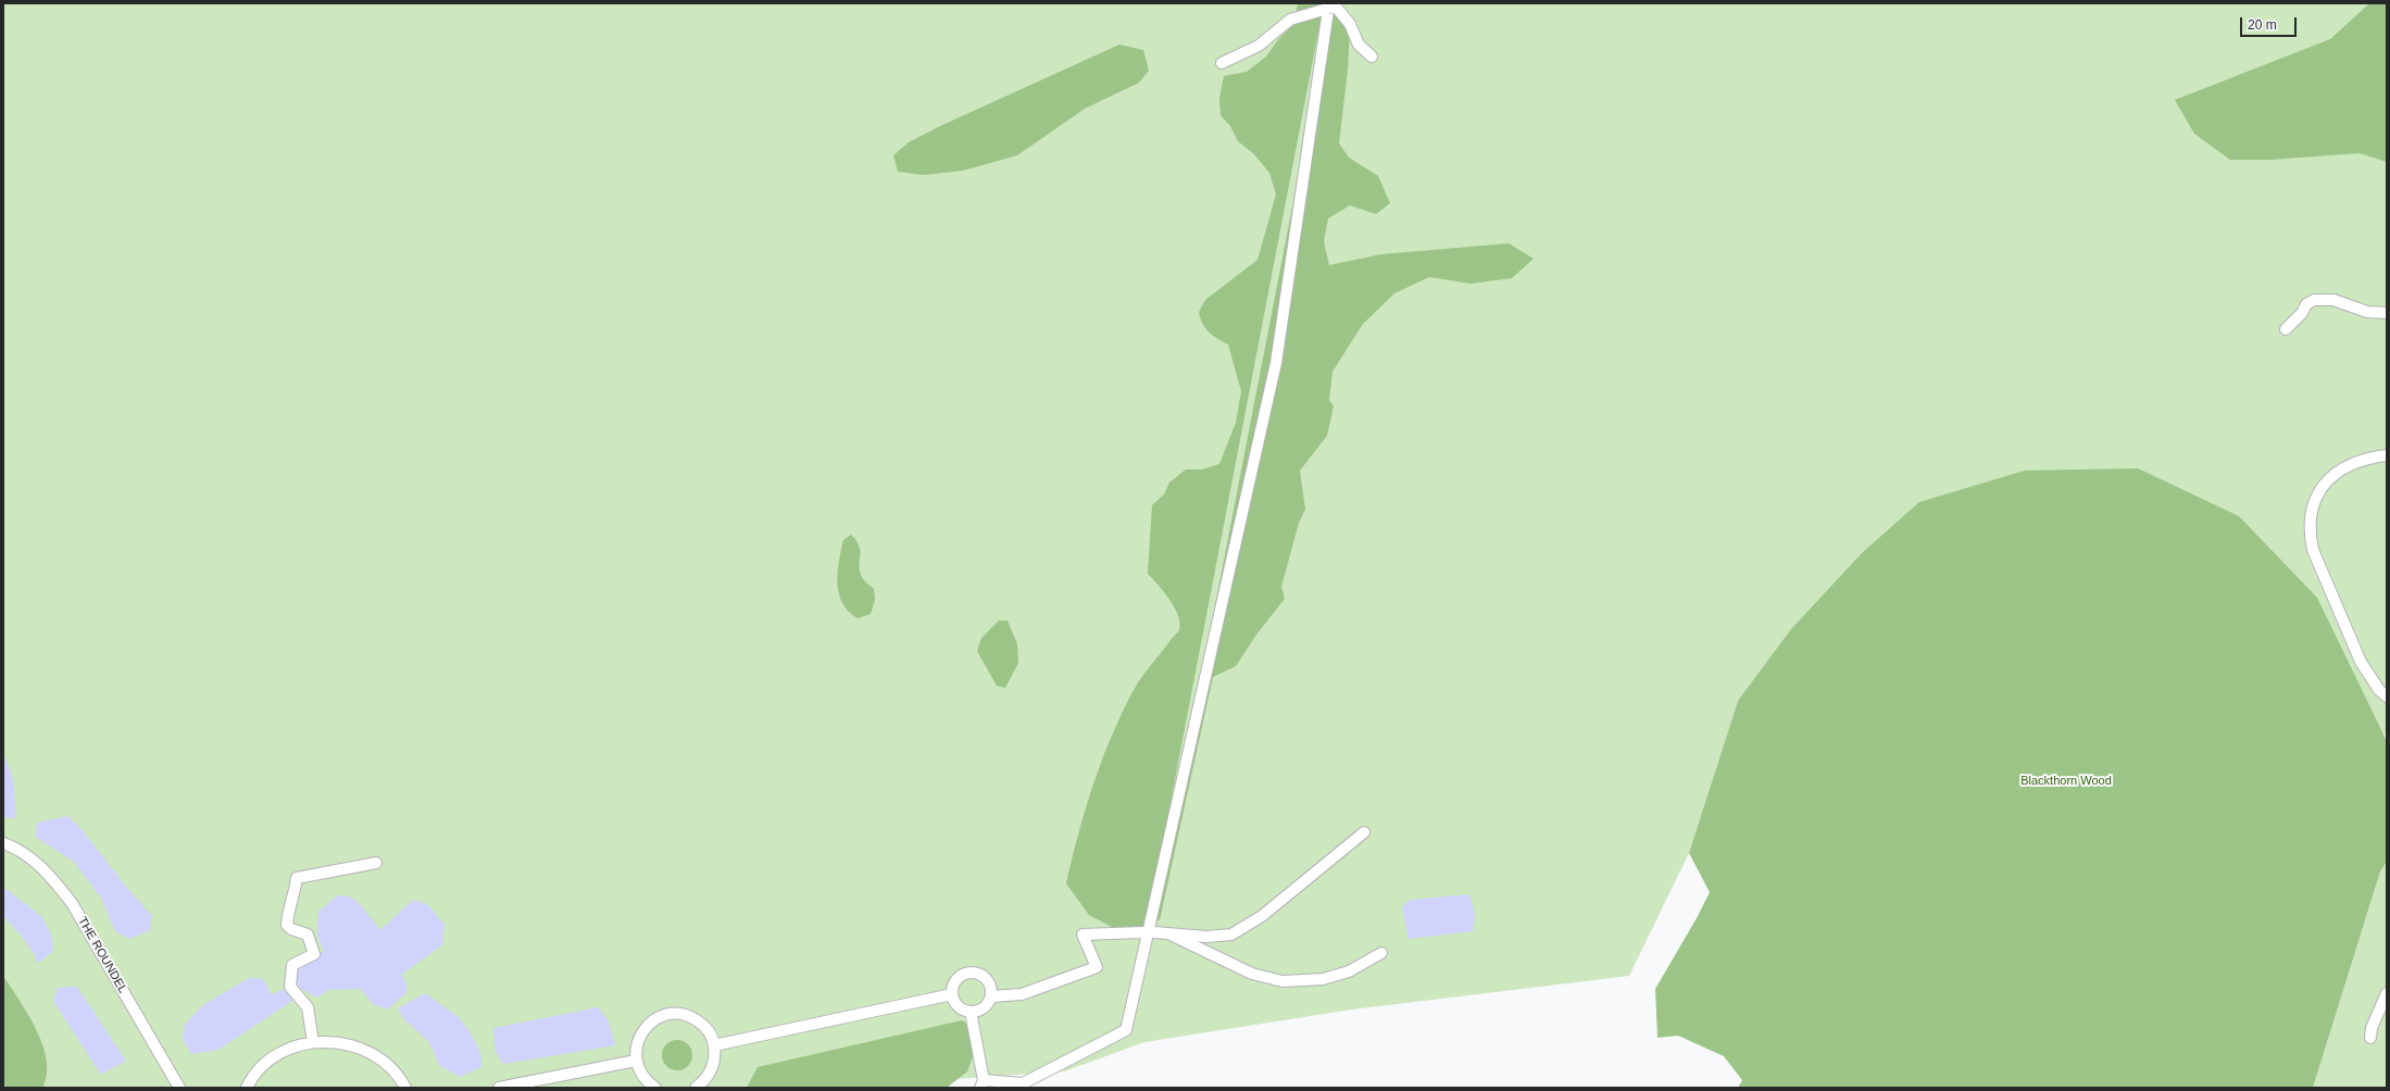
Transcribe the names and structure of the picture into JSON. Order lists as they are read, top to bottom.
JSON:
{
  "streets": {
    "lane": ["THE ROUNDEL"]
  },
  "parks": ["Blackthorn Wood"],
  "scale_bar": "20 m"
}
